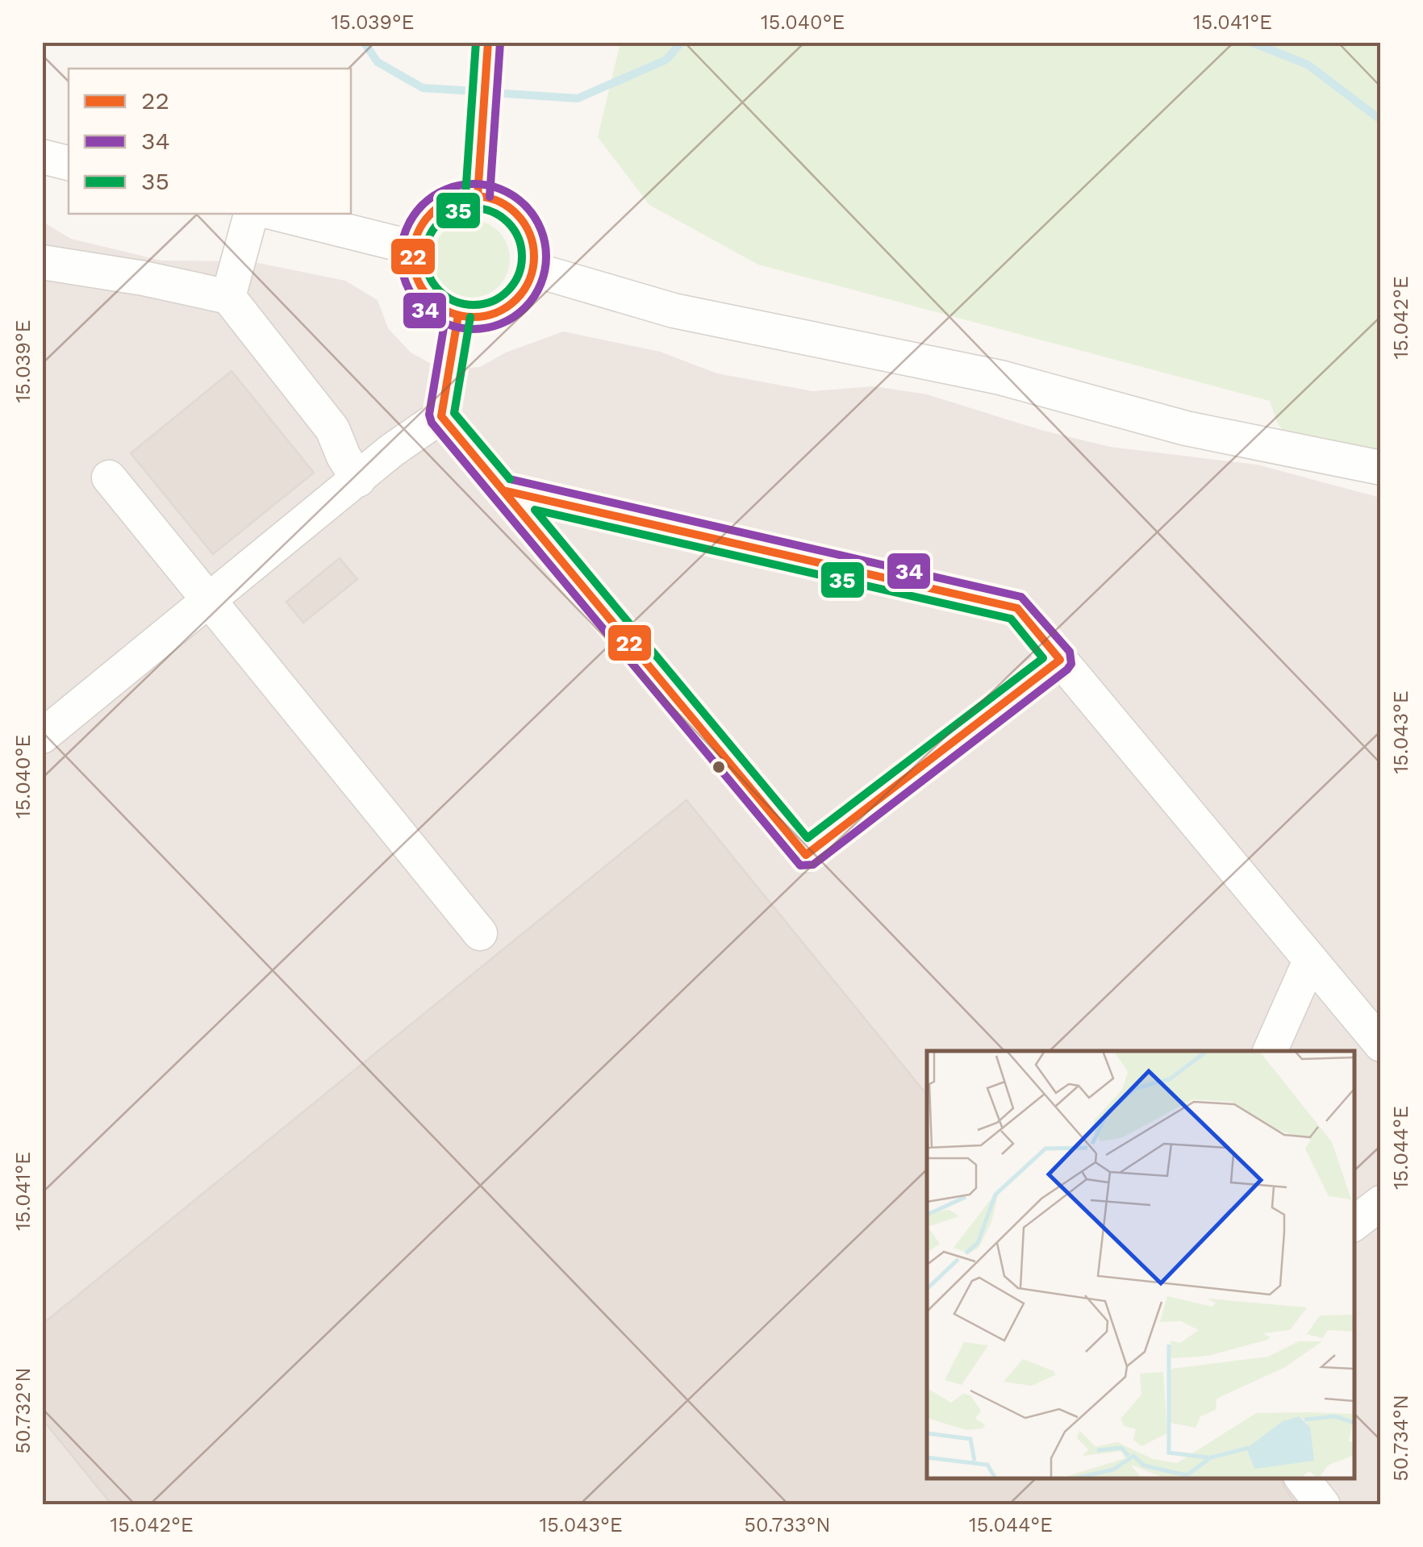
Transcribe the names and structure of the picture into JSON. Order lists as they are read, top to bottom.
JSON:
{
  "lines": ["transit line 22", "transit line 35", "transit line 34"],
  "legend": ["22", "34", "35"],
  "coordinates": [
    "15.039°E",
    "15.040°E",
    "15.041°E",
    "15.042°E",
    "15.043°E",
    "15.044°E",
    "50.732°N",
    "50.734°N",
    "50.733°N"
  ]
}
